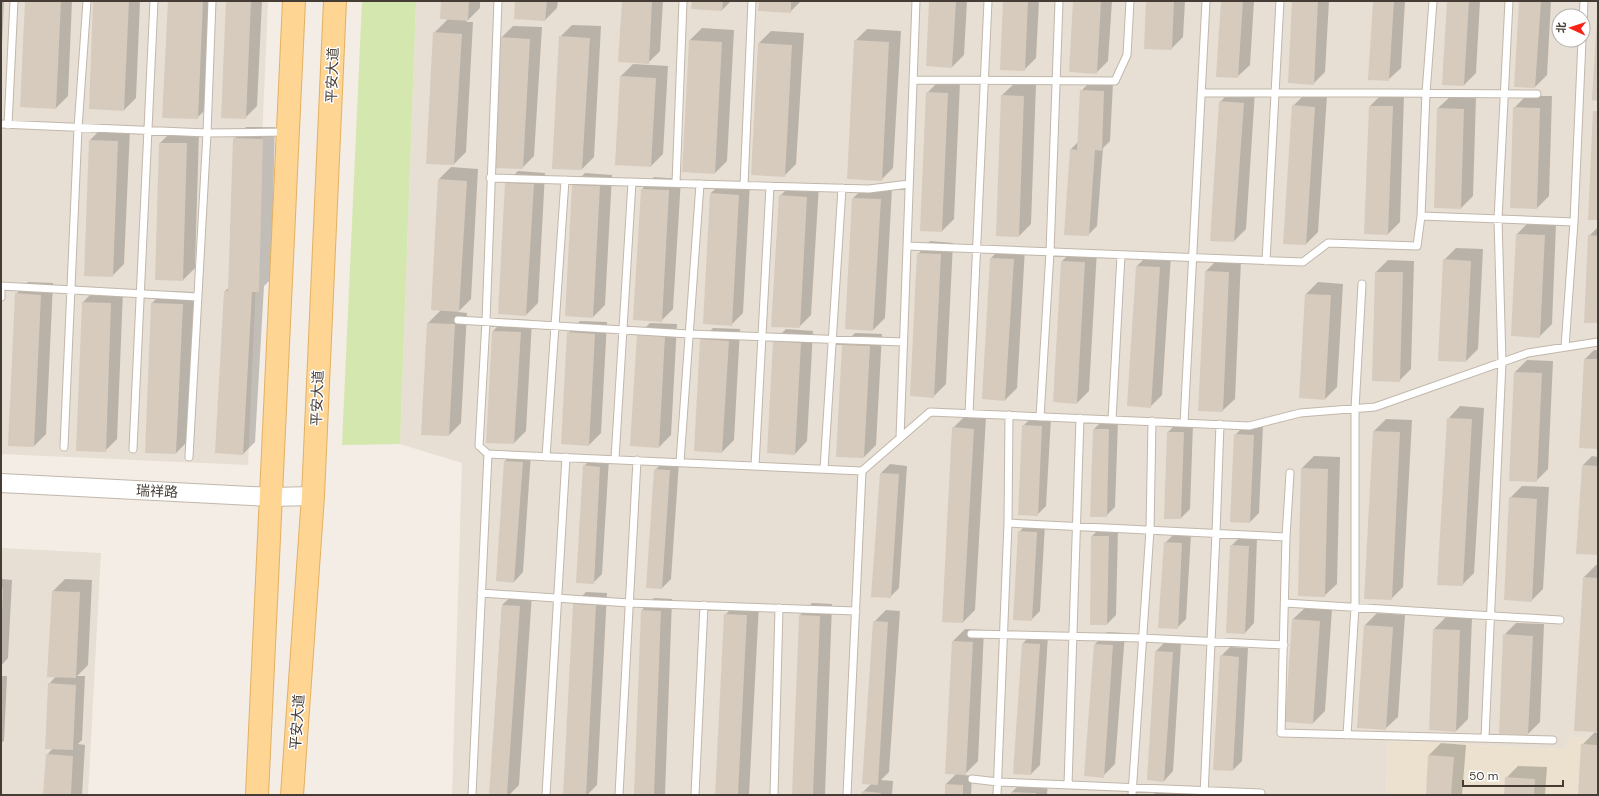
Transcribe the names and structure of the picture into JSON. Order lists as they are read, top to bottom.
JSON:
{
  "streets": {
    "main road": ["平安大道"],
    "street": ["瑞祥路"]
  },
  "crossings": [
    ["平安大道", "瑞祥路"]
  ],
  "scale_bar": "50 m",
  "north": "left"
}
